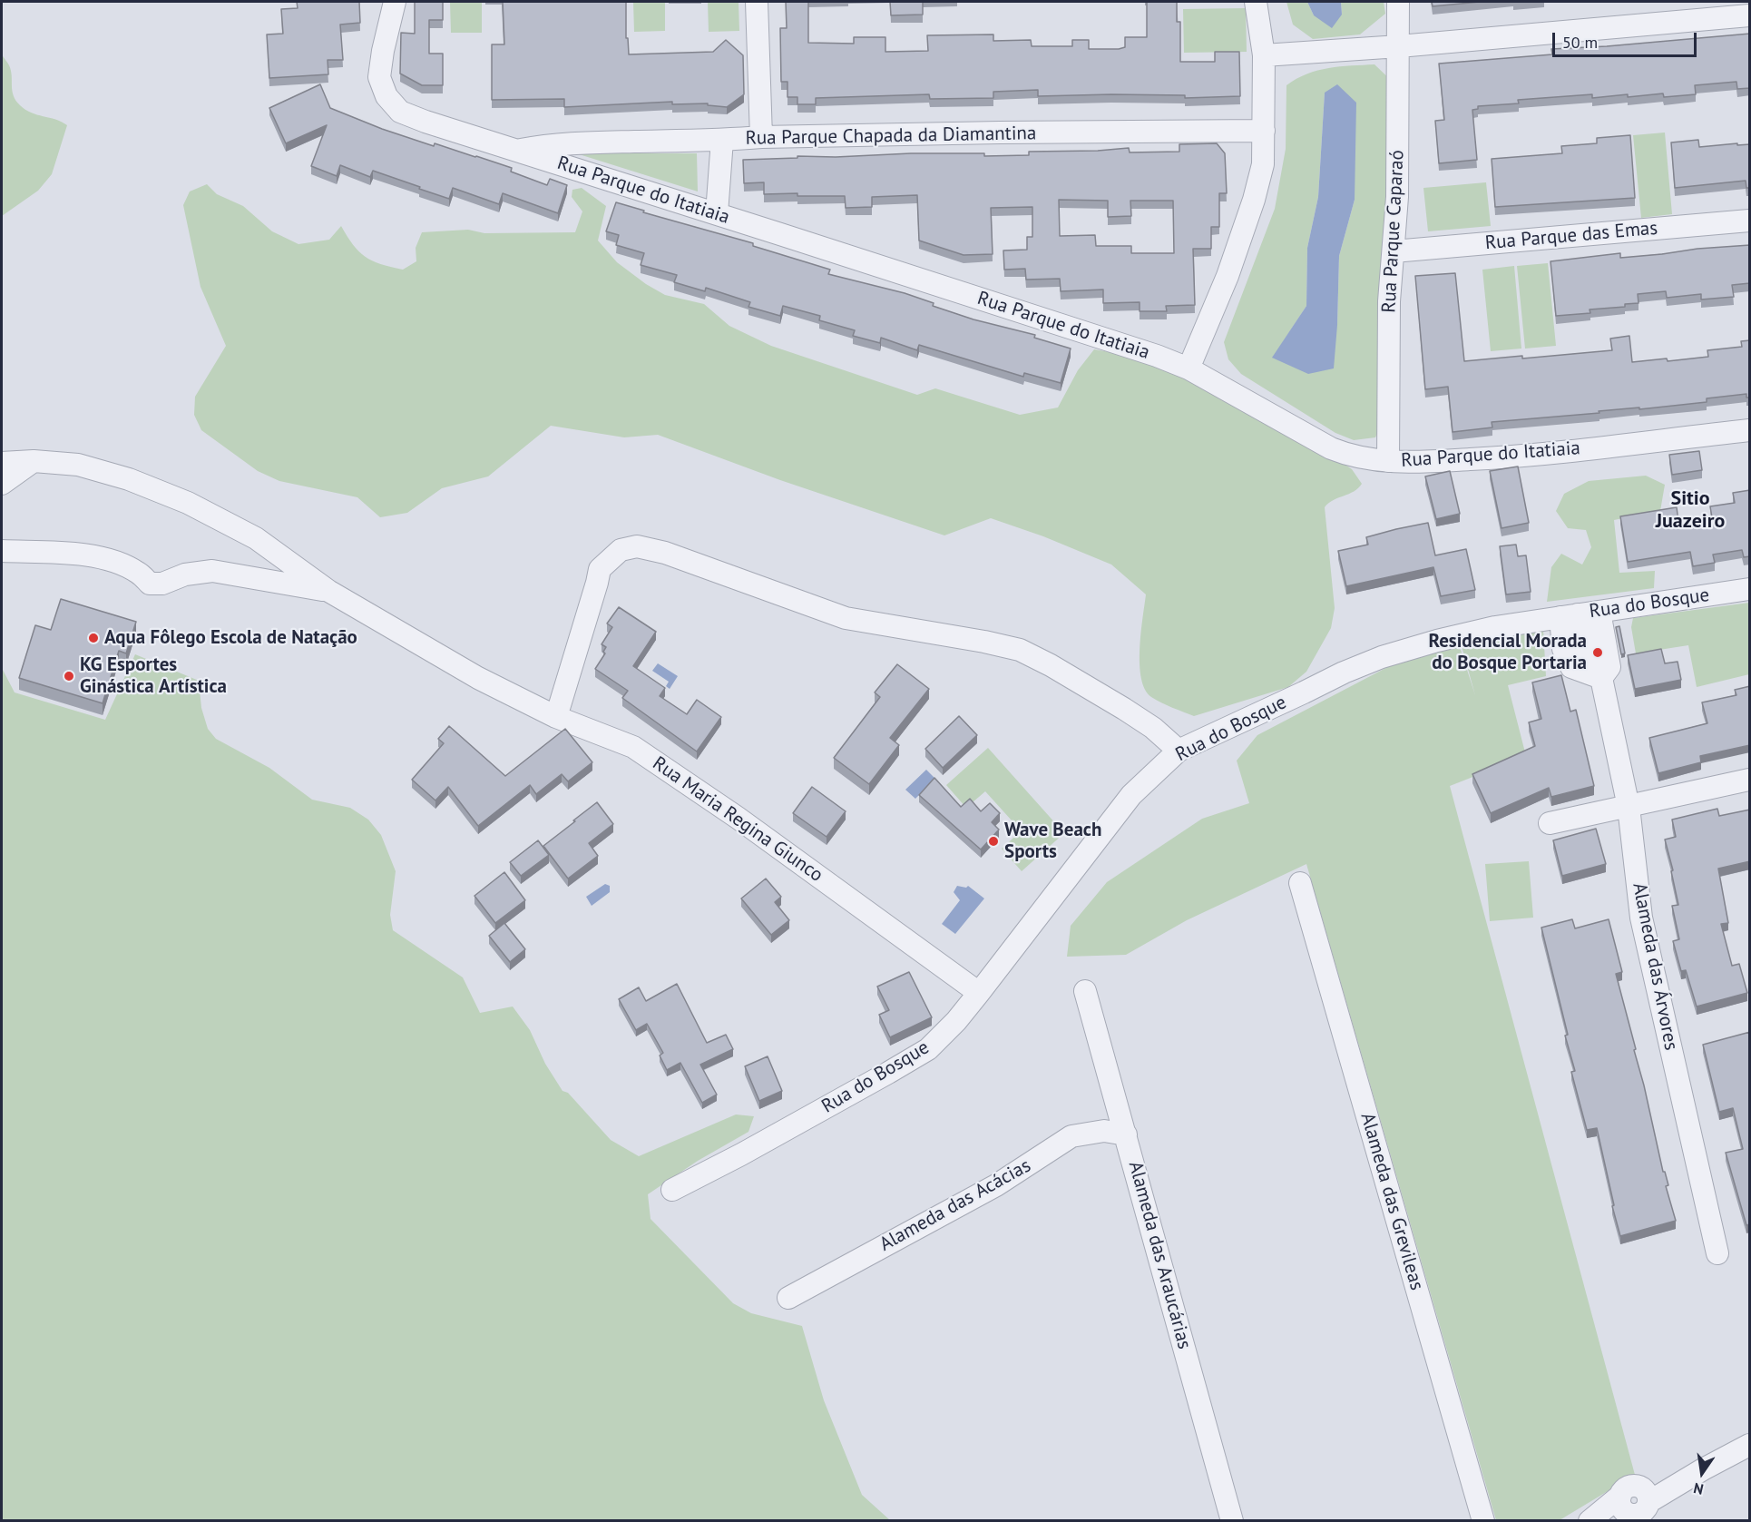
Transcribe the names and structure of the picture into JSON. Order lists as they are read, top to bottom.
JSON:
{
  "streets": {
    "street": [
      "Rua Parque Chapada da Diamantina",
      "Rua Parque do Itatiaia",
      "Rua Parque Caparaó",
      "Rua Parque das Emas",
      "Rua do Bosque",
      "Rua Maria Regina Giunco",
      "Alameda das Árvores",
      "Alameda das Grevileas",
      "Alameda das Acácias",
      "Alameda das Araucárias"
    ]
  },
  "crossings": [
    ["Rua Parque Chapada da Diamantina", "Rua Parque do Itatiaia"],
    ["Rua Parque do Itatiaia", "Rua Parque Caparaó"],
    ["Rua Parque Caparaó", "Rua Parque das Emas"],
    ["Rua do Bosque", "Rua Maria Regina Giunco"],
    ["Rua do Bosque", "Alameda das Árvores"],
    ["Alameda das Acácias", "Alameda das Araucárias"]
  ],
  "districts": ["Sitio Juazeiro"],
  "places": [
    "Aqua Fôlego Escola de Natação",
    "Residencial Morada do Bosque Portaria",
    "KG Esportes Ginástica Artística",
    "Wave Beach Sports"
  ],
  "scale_bar": "50 m",
  "north": "bottom"
}
